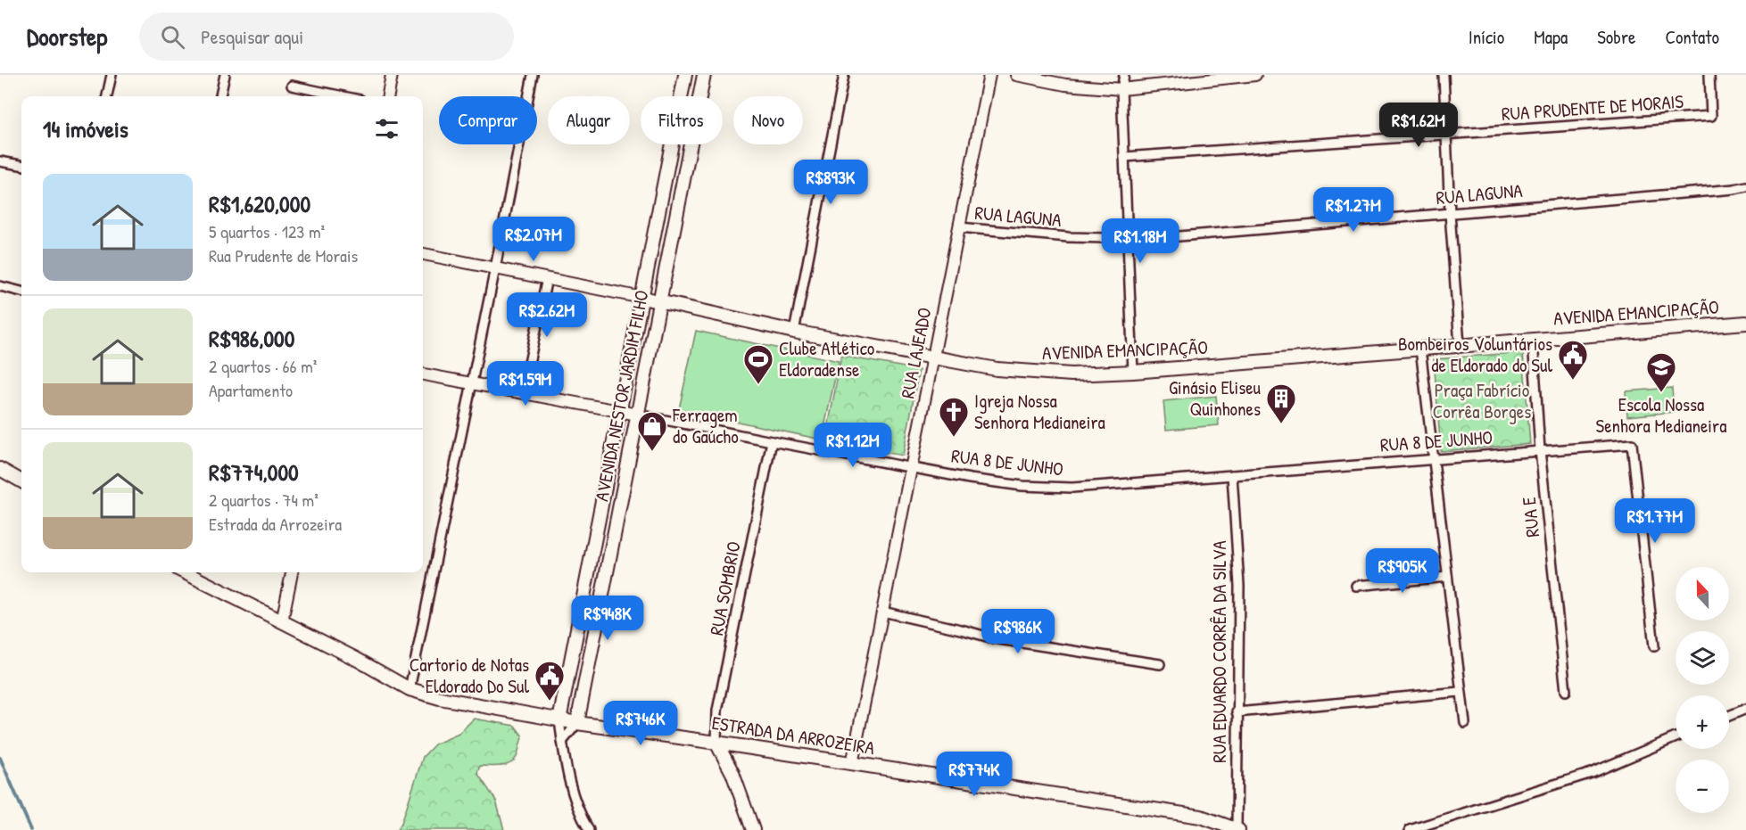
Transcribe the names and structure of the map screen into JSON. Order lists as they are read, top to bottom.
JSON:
{
  "streets": {
    "main road": ["AVENIDA EMANCIPAÇÃO", "AVENIDA NESTOR JARDIM FILHO", "ESTRADA DA ARROZEIRA"],
    "street": [
      "RUA PRUDENTE DE MORAIS",
      "RUA LAGUNA",
      "RUA LAJEADO",
      "RUA 8 DE JUNHO",
      "RUA E",
      "RUA SOMBRIO",
      "RUA EDUARDO CORRÊA DA SILVA"
    ]
  },
  "crossings": [
    ["RUA LAGUNA", "RUA LAJEADO"],
    ["AVENIDA EMANCIPAÇÃO", "RUA LAJEADO"],
    ["AVENIDA EMANCIPAÇÃO", "AVENIDA NESTOR JARDIM FILHO"],
    ["AVENIDA EMANCIPAÇÃO", "RUA E"],
    ["RUA LAJEADO", "RUA 8 DE JUNHO"],
    ["RUA LAJEADO", "ESTRADA DA ARROZEIRA"],
    ["AVENIDA NESTOR JARDIM FILHO", "RUA 8 DE JUNHO"],
    ["AVENIDA NESTOR JARDIM FILHO", "ESTRADA DA ARROZEIRA"],
    ["RUA 8 DE JUNHO", "RUA E"],
    ["RUA 8 DE JUNHO", "RUA SOMBRIO"],
    ["RUA 8 DE JUNHO", "RUA EDUARDO CORRÊA DA SILVA"],
    ["RUA SOMBRIO", "ESTRADA DA ARROZEIRA"],
    ["RUA EDUARDO CORRÊA DA SILVA", "ESTRADA DA ARROZEIRA"]
  ],
  "parks": ["Praça Fabrício Corrêa Borges"],
  "places": {
    "public building": ["Bombeiros Voluntários de Eldorado do Sul", "Cartorio de Notas Eldorado Do Sul"],
    "sports": ["Clube Atlético Eldoradense"],
    "school or university": ["Escola Nossa Senhora Medianeira"],
    "building": ["Ginásio Eliseu Quinhones"],
    "church": ["Igreja Nossa Senhora Medianeira"],
    "shop": ["Ferragem do Gaúcho"]
  },
  "north": "top",
  "page": {
    "header": "Doorstep",
    "search": "Pesquisar aqui",
    "nav": [
      "Início",
      "Mapa",
      "Sobre",
      "Contato"
    ],
    "chip": [
      "Comprar",
      "Alugar",
      "Filtros",
      "Novo"
    ],
    "heading": "14 imóveis",
    "price": [
      "R$1.62M",
      "R$893K",
      "R$1.27M",
      "R$2.07M",
      "R$1.18M",
      "R$2.62M",
      "R$1.59M",
      "R$1.12M",
      "R$1.77M",
      "R$905K",
      "R$948K",
      "R$986K",
      "R$746K",
      "R$774K"
    ],
    "list": [
      {
        "name": "R$1,620,000",
        "note": "5 quartos · 123 m² · Rua Prudente de Morais"
      },
      {
        "name": "R$986,000",
        "note": "2 quartos · 66 m² · Apartamento"
      },
      {
        "name": "R$774,000",
        "note": "2 quartos · 74 m² · Estrada da Arrozeira"
      }
    ],
    "map_buttons": ["+", "−"]
  }
}
